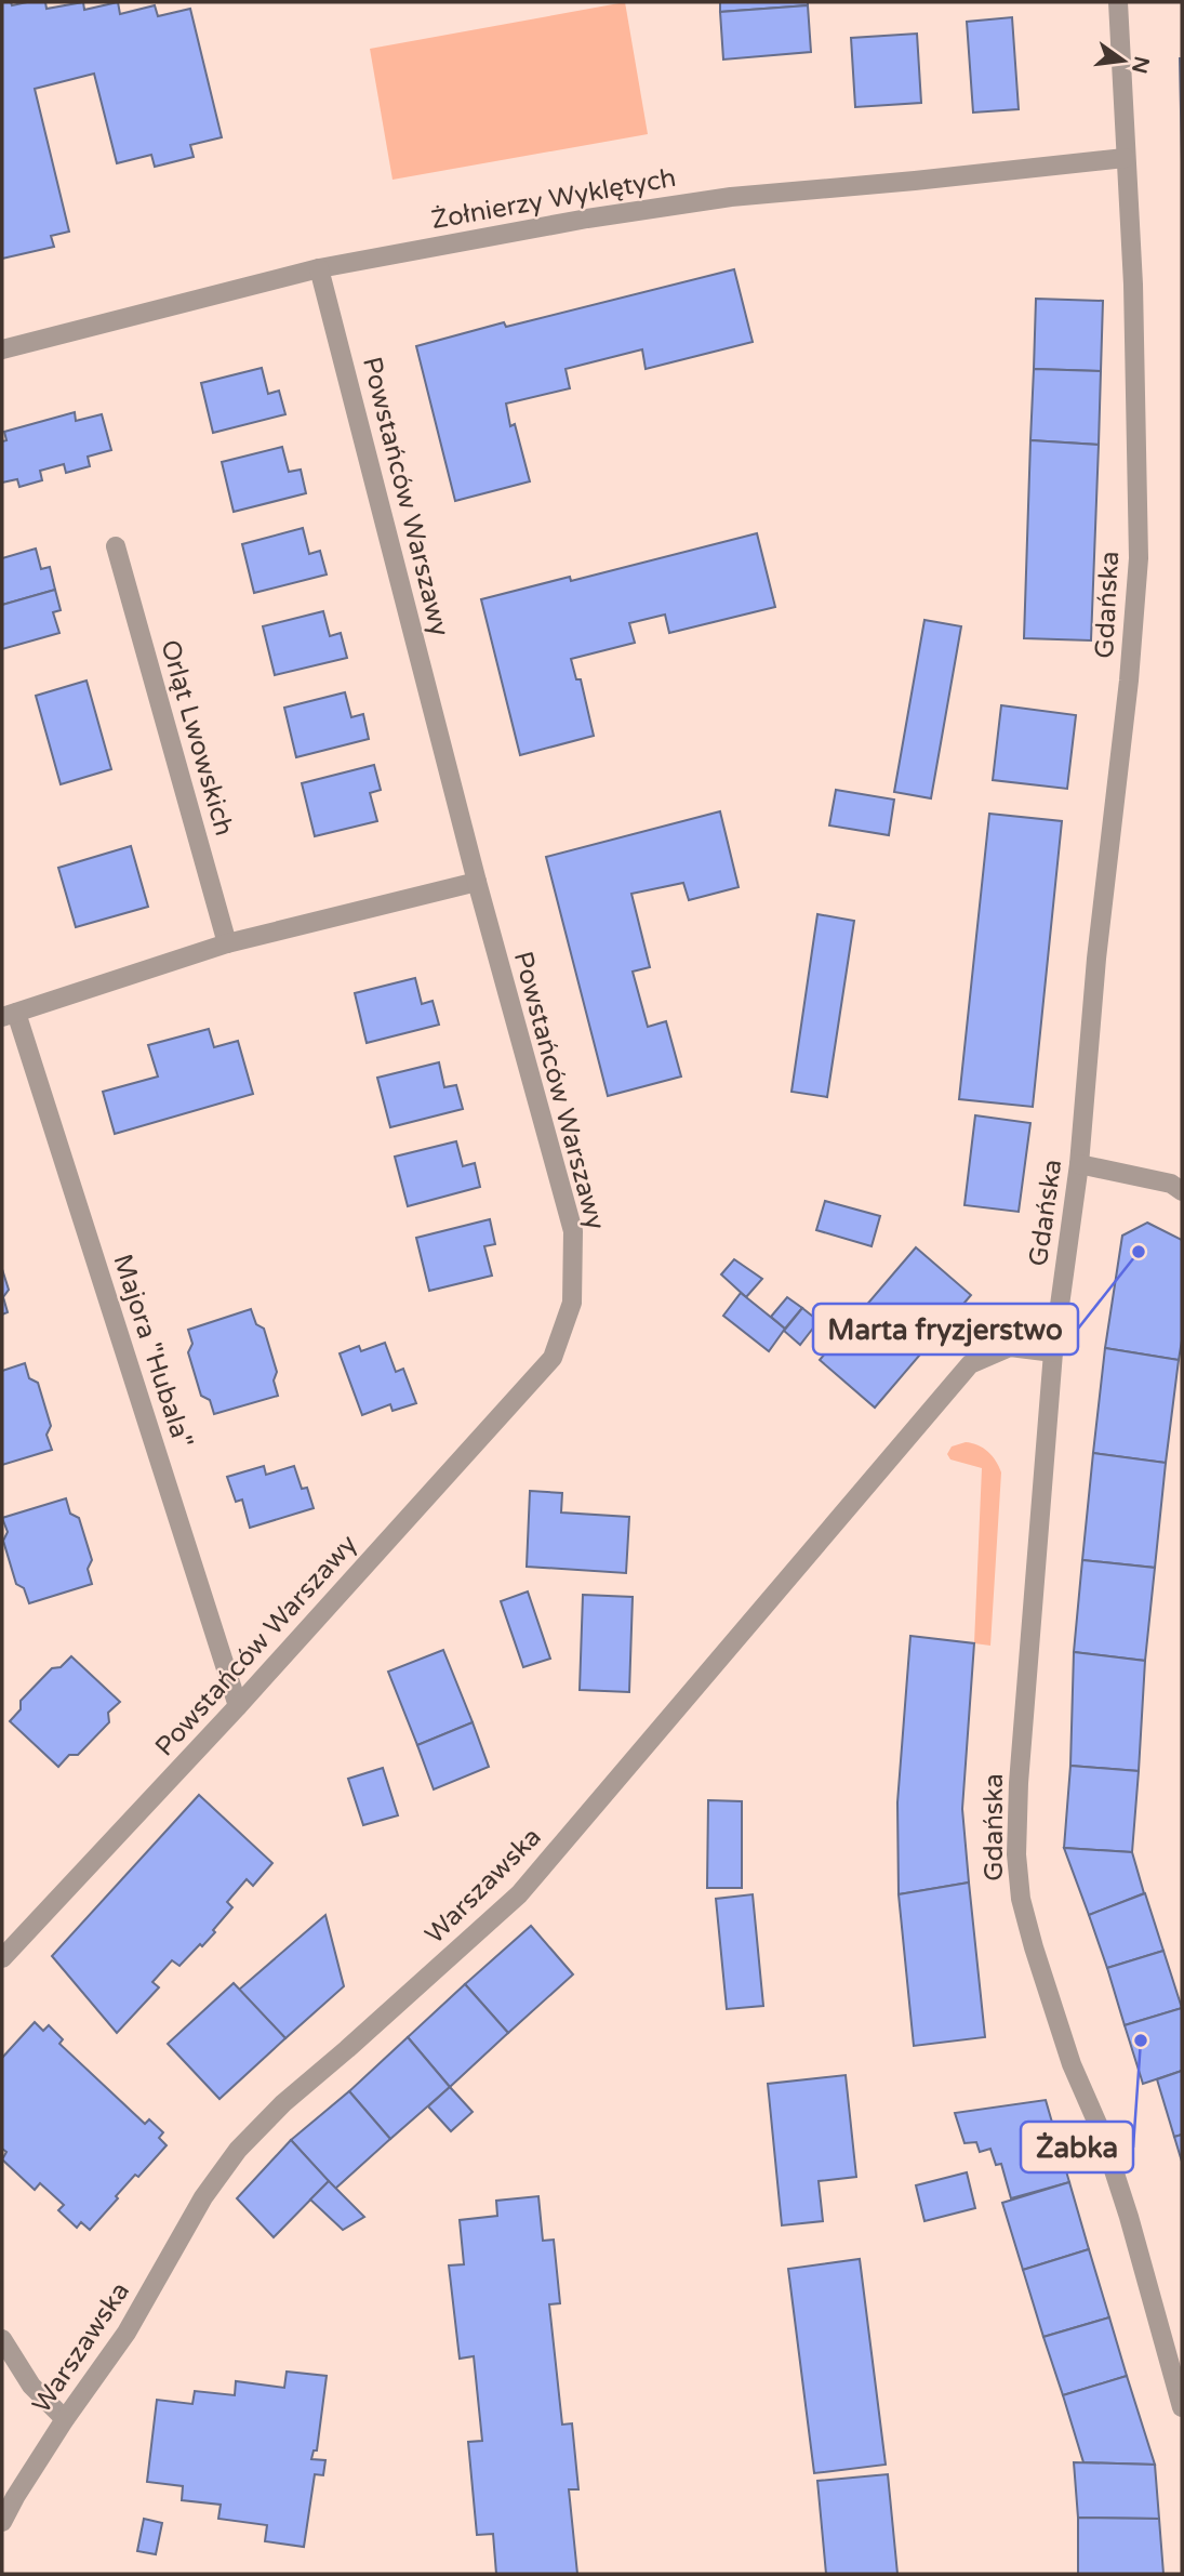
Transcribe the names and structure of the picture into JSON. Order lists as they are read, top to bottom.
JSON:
{
  "streets": {
    "street": [
      "Żołnierzy Wyklętych",
      "Powstańców Warszawy",
      "Gdańska",
      "Orląt Lwowskich",
      "Majora \"Hubala\"",
      "Warszawska"
    ]
  },
  "crossings": [
    ["Żołnierzy Wyklętych", "Powstańców Warszawy"],
    ["Żołnierzy Wyklętych", "Gdańska"],
    ["Powstańców Warszawy", "Majora \"Hubala\""],
    ["Gdańska", "Warszawska"]
  ],
  "places": ["Marta fryzjerstwo", "Żabka"],
  "north": "right"
}
